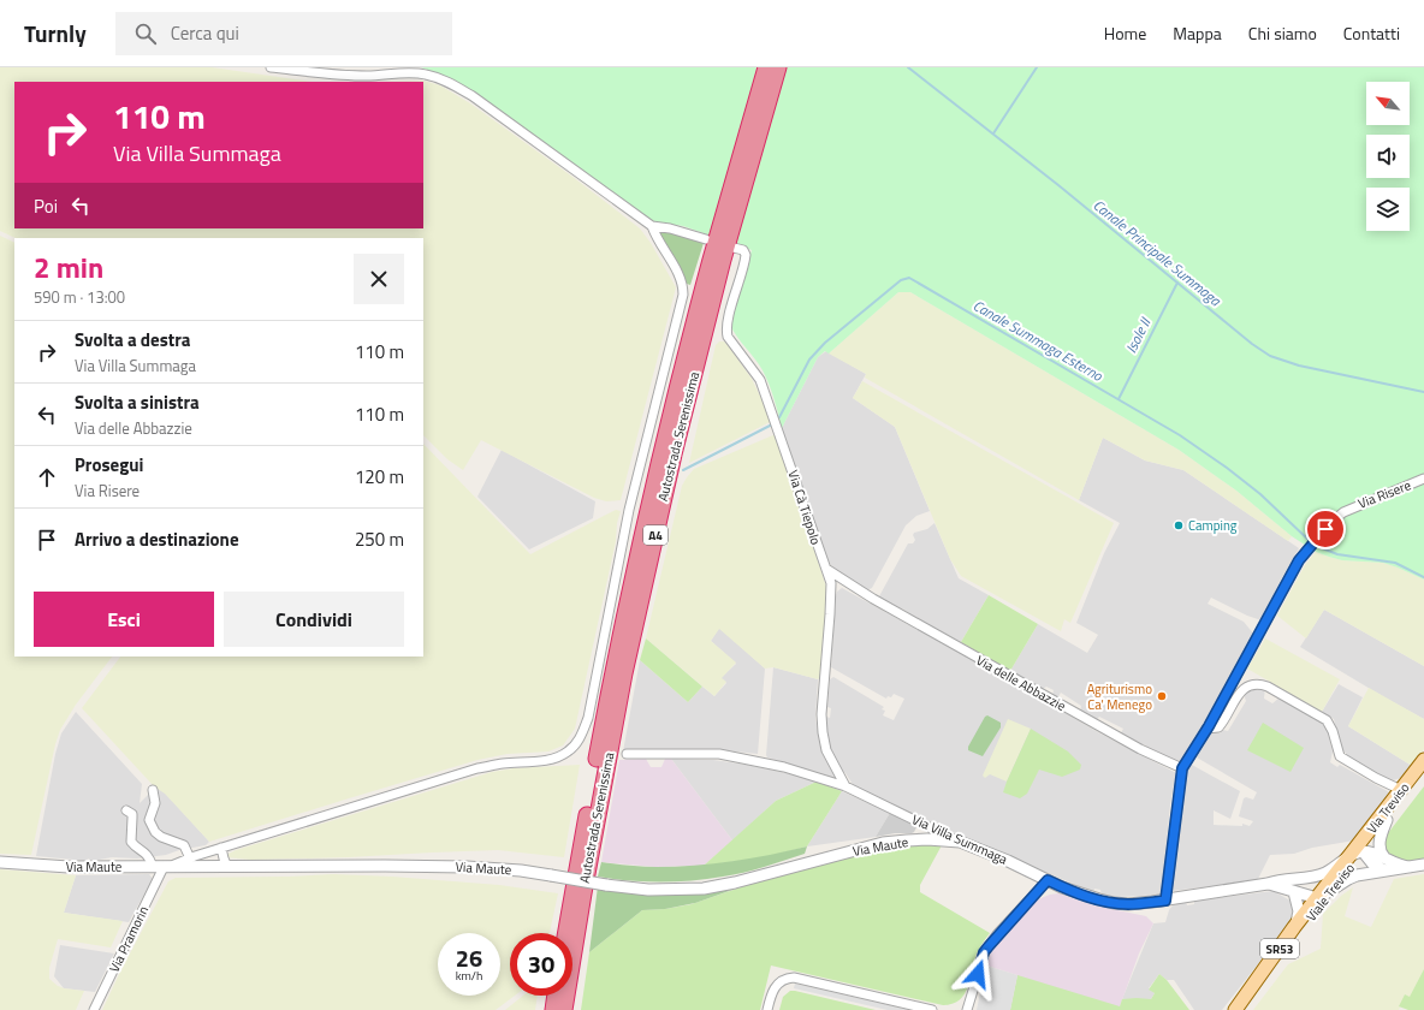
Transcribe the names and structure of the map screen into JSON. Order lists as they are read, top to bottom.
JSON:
{
  "streets": {
    "highway": ["Autostrada Serenissima", "A4"],
    "main road": ["Via Treviso", "Viale Treviso", "SR53"],
    "street": [
      "Via Risere",
      "Via Cà Tiepolo",
      "Via delle Abbazzie",
      "Via Villa Summaga",
      "Via Maute",
      "Via Pramorin"
    ]
  },
  "crossings": [
    ["Via Risere", "Via delle Abbazzie"],
    ["Via Risere", "Via Treviso"],
    ["Via Cà Tiepolo", "Via delle Abbazzie"],
    ["Via Cà Tiepolo", "Via Villa Summaga"],
    ["Via Treviso", "Via Villa Summaga"],
    ["Via Treviso", "Viale Treviso"],
    ["Via Villa Summaga", "Via Maute"],
    ["Via Villa Summaga", "Viale Treviso"],
    ["Via Maute", "Via Pramorin"]
  ],
  "water": ["Canale Principale Summaga", "Isole II", "Canale Summaga Esterno"],
  "places": ["Camping", "Agriturismo Ca' Menego"],
  "north": "top left",
  "page": {
    "header": "Turnly",
    "search": "Cerca qui",
    "nav": [
      "Home",
      "Mappa",
      "Chi siamo",
      "Contatti"
    ],
    "turn": ["110 m", "Via Villa Summaga"],
    "then": "Poi",
    "heading": ["2 min", "590 m · 13:00"],
    "list": [
      {
        "name": "Svolta a destra",
        "note": "Via Villa Summaga",
        "value": "110 m"
      },
      {
        "name": "Svolta a sinistra",
        "note": "Via delle Abbazzie",
        "value": "110 m"
      },
      {
        "name": "Prosegui",
        "note": "Via Risere",
        "value": "120 m"
      },
      {
        "name": "Arrivo a destinazione",
        "value": "250 m"
      }
    ],
    "buttons": ["Esci", "Condividi"],
    "speed": "26 km/h",
    "limit": "30"
  }
}
